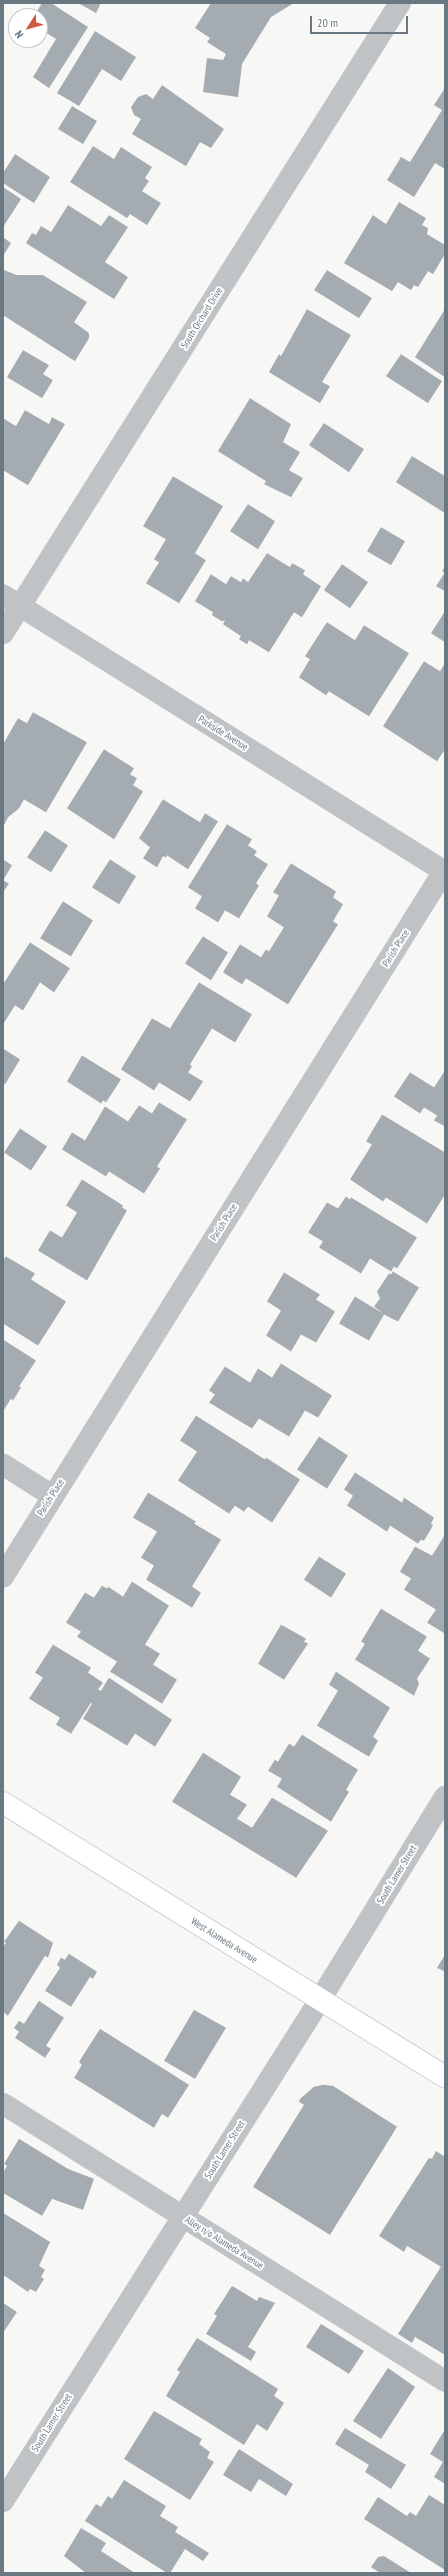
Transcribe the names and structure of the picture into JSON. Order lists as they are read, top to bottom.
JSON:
{
  "streets": {
    "main road": ["West Alameda Avenue"],
    "street": [
      "South Orchard Drive",
      "Parkside Avenue",
      "Parish Place",
      "South Lamer Street",
      "Alley n/o Alameda Avenue"
    ]
  },
  "crossings": [
    ["South Orchard Drive", "Parkside Avenue"],
    ["Parkside Avenue", "Parish Place"],
    ["South Lamer Street", "West Alameda Avenue"],
    ["South Lamer Street", "Alley n/o Alameda Avenue"]
  ],
  "scale_bar": "20 m",
  "north": "bottom left"
}
